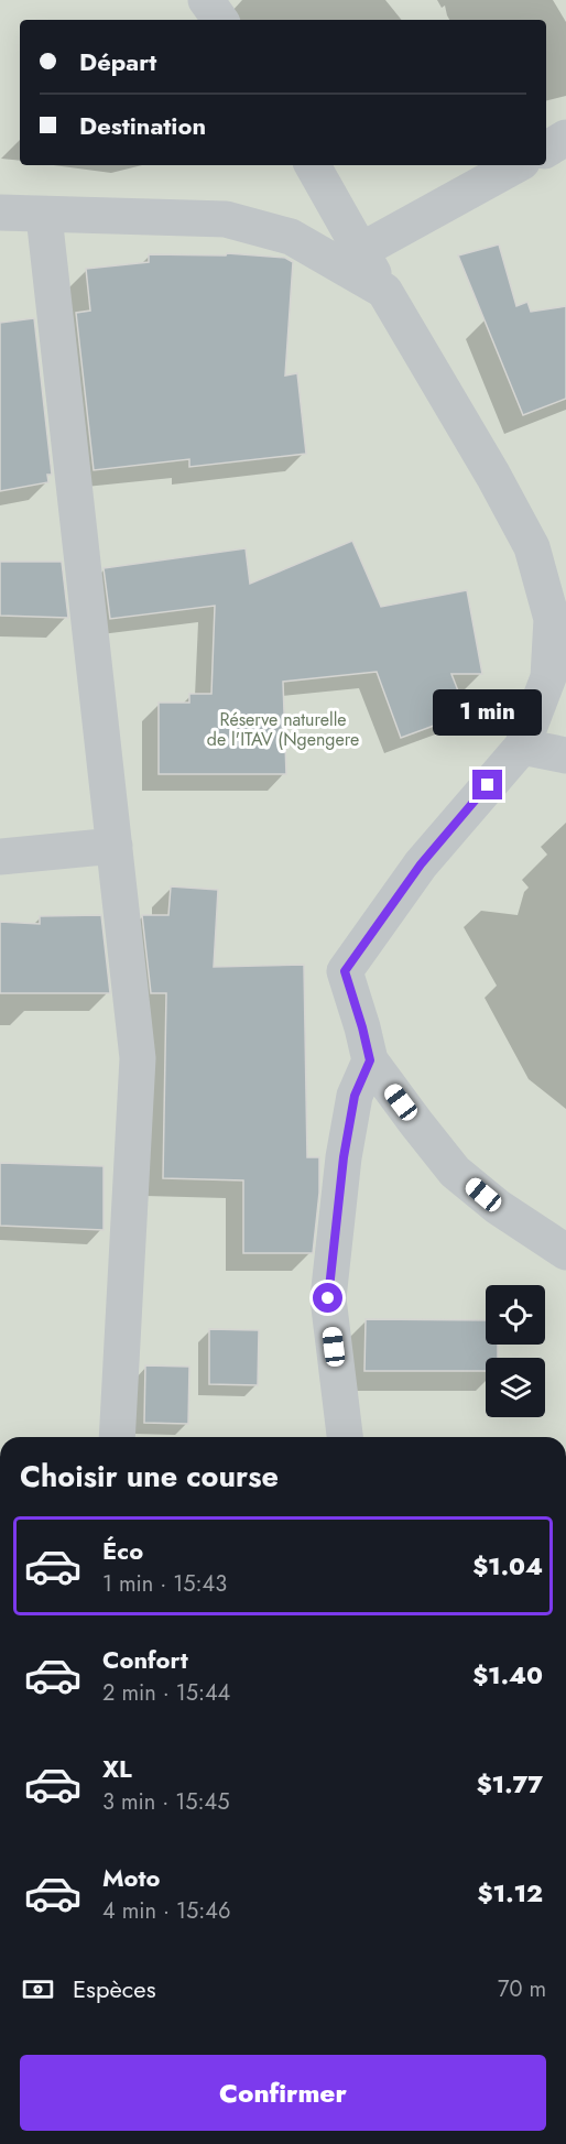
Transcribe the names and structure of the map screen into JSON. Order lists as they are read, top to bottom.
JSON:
{
  "parks": ["Réserve naturelle de l'ITAV (Ngengere"],
  "page": {
    "banner": ["Départ", "Destination"],
    "bubble": "1 min",
    "heading": "Choisir une course",
    "list": [
      {
        "name": "Éco",
        "note": "1 min · 15:43",
        "value": "$1.04"
      },
      {
        "name": "Confort",
        "note": "2 min · 15:44",
        "value": "$1.40"
      },
      {
        "name": "XL",
        "note": "3 min · 15:45",
        "value": "$1.77"
      },
      {
        "name": "Moto",
        "note": "4 min · 15:46",
        "value": "$1.12"
      }
    ],
    "pay": ["Espèces", "70 m"],
    "buttons": "Confirmer"
  }
}
